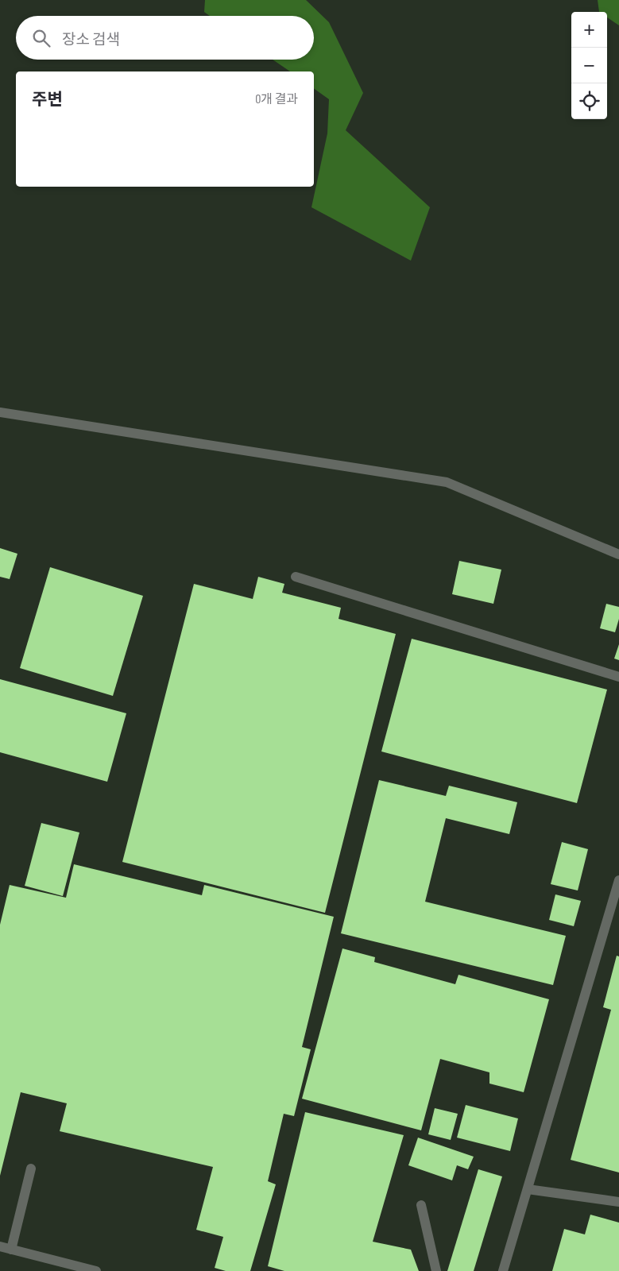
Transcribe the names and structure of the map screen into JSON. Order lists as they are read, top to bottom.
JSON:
{
  "page": {
    "map_buttons": ["+", "−"],
    "search": "장소 검색",
    "heading": ["주변", "0개 결과"]
  }
}
